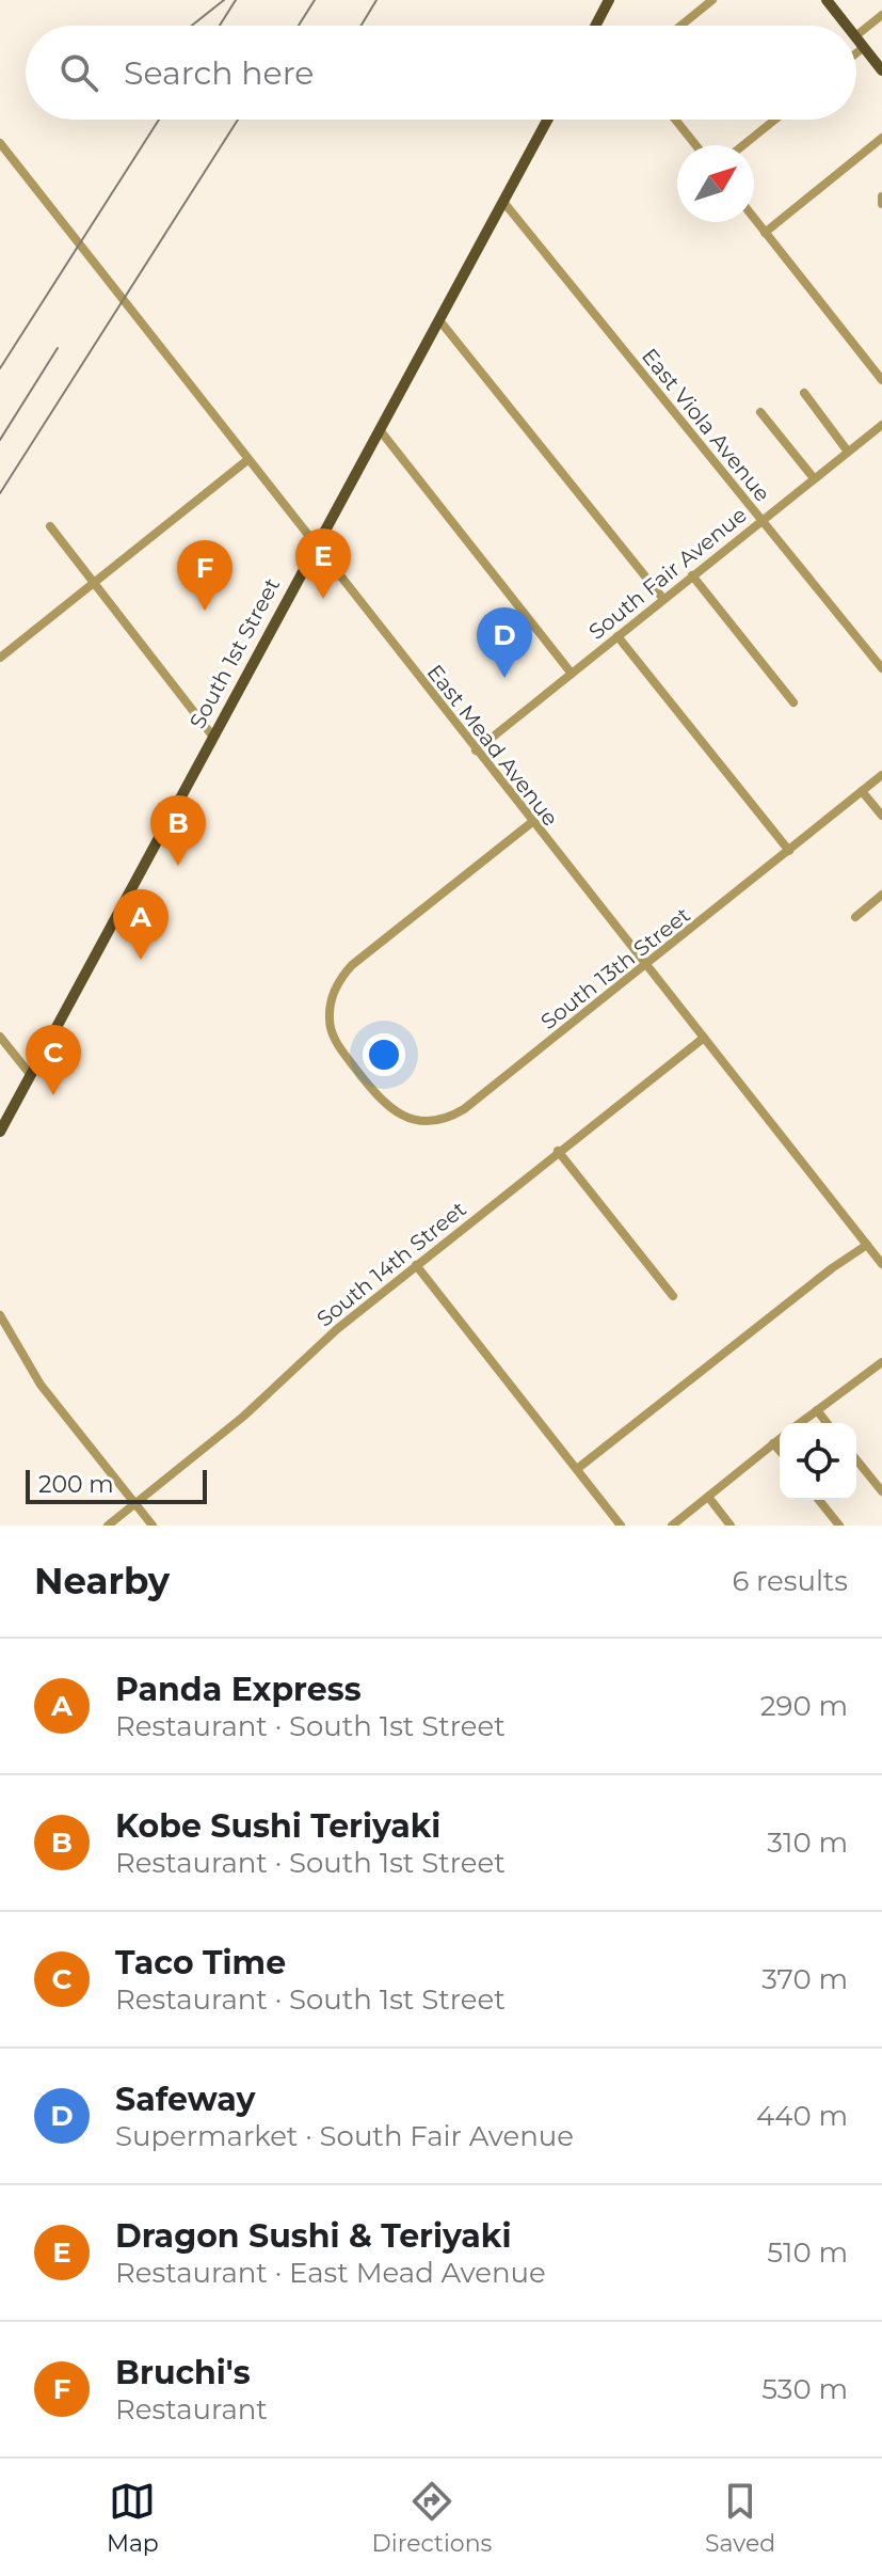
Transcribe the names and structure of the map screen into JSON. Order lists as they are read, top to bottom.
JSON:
{
  "streets": {
    "main road": ["South 1st Street"],
    "street": [
      "East Viola Avenue",
      "South Fair Avenue",
      "East Mead Avenue",
      "South 13th Street",
      "South 14th Street"
    ]
  },
  "crossings": [
    ["East Viola Avenue", "South Fair Avenue"],
    ["East Viola Avenue", "South 1st Street"],
    ["South Fair Avenue", "East Mead Avenue"],
    ["South 1st Street", "East Mead Avenue"],
    ["East Mead Avenue", "South 13th Street"],
    ["East Mead Avenue", "South 14th Street"]
  ],
  "scale_bar": "200 m",
  "north": "top right",
  "page": {
    "search": "Search here",
    "pins": [
      "E",
      "F",
      "D",
      "B",
      "A",
      "C"
    ],
    "scale": "200 m",
    "heading": ["Nearby", "6 results"],
    "list": [
      {
        "mark": "A",
        "name": "Panda Express",
        "note": "Restaurant · South 1st Street",
        "value": "290 m"
      },
      {
        "mark": "B",
        "name": "Kobe Sushi Teriyaki",
        "note": "Restaurant · South 1st Street",
        "value": "310 m"
      },
      {
        "mark": "C",
        "name": "Taco Time",
        "note": "Restaurant · South 1st Street",
        "value": "370 m"
      },
      {
        "mark": "D",
        "name": "Safeway",
        "note": "Supermarket · South Fair Avenue",
        "value": "440 m"
      },
      {
        "mark": "E",
        "name": "Dragon Sushi & Teriyaki",
        "note": "Restaurant · East Mead Avenue",
        "value": "510 m"
      },
      {
        "mark": "F",
        "name": "Bruchi's",
        "note": "Restaurant",
        "value": "530 m"
      }
    ],
    "nav": ["Map", "Directions", "Saved"]
  }
}
